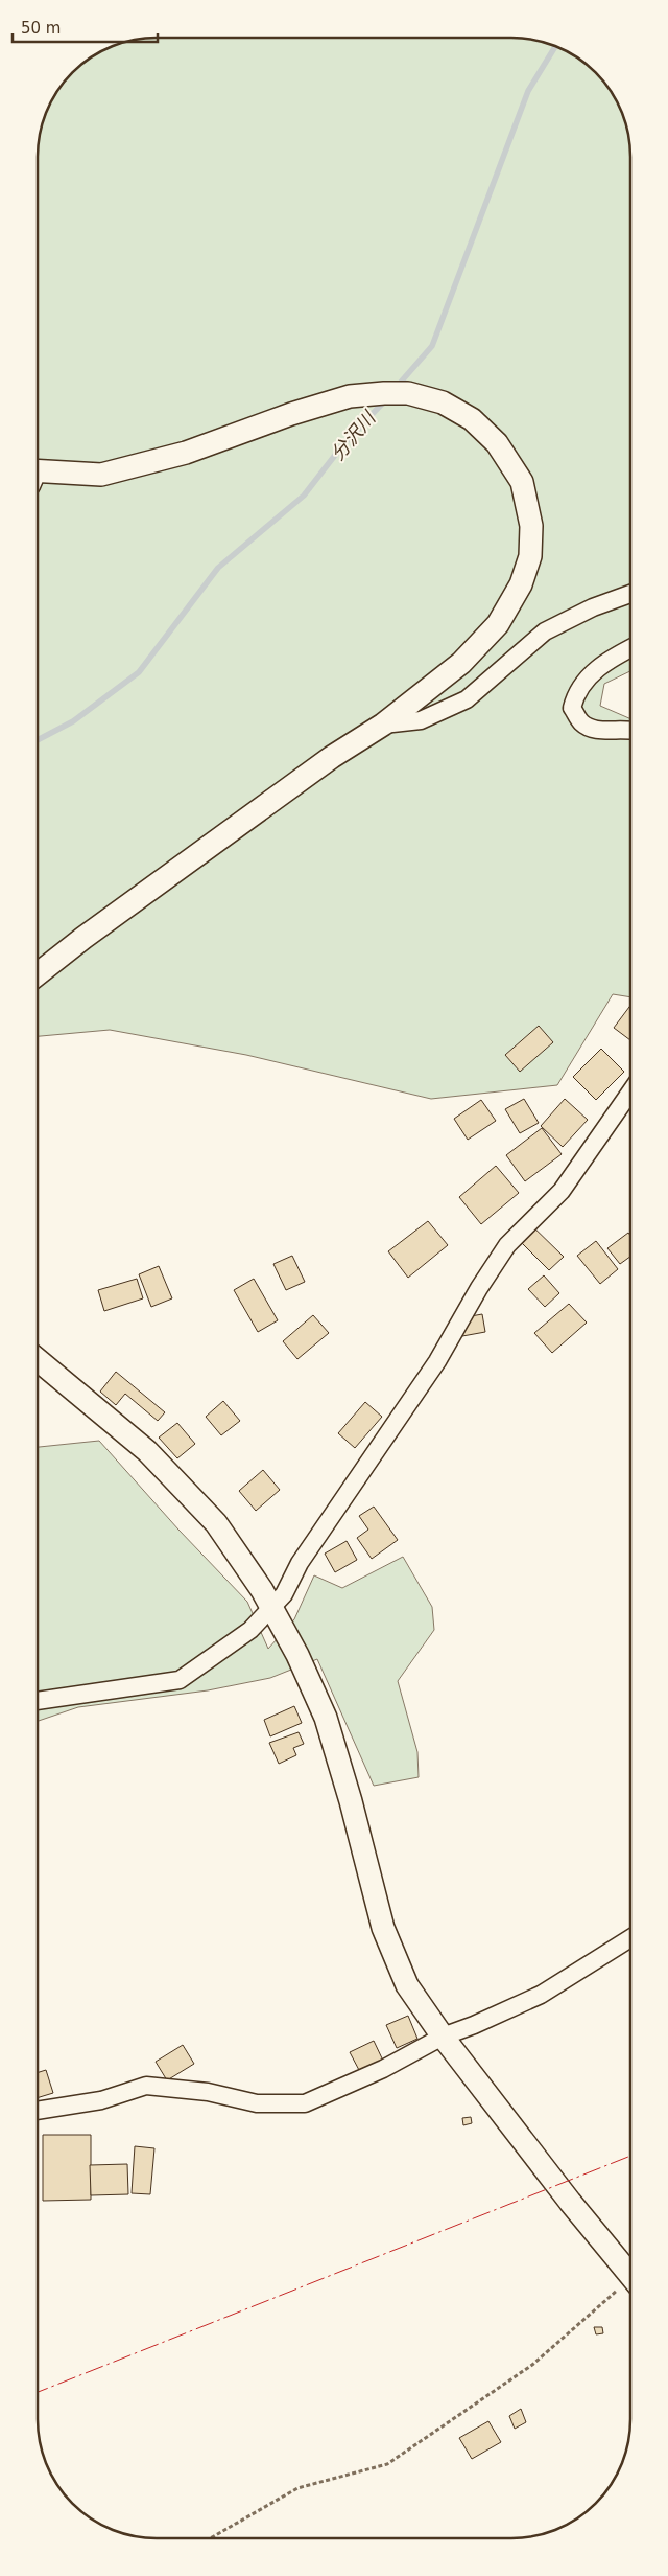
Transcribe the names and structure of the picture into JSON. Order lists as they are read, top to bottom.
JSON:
{
  "water": ["分沢川"],
  "scale_bar": "50 m"
}
